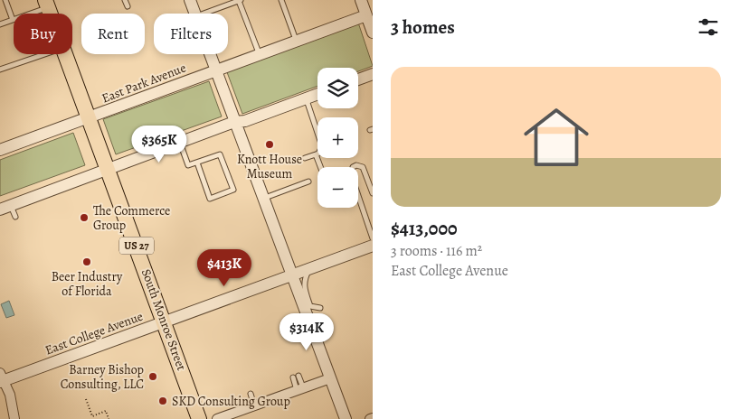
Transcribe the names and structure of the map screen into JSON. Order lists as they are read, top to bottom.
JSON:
{
  "streets": {
    "main road": ["US 27", "South Monroe Street"],
    "street": ["East Park Avenue", "East College Avenue"]
  },
  "crossings": [
    ["East Park Avenue", "US 27"],
    ["US 27", "South Monroe Street"],
    ["South Monroe Street", "East College Avenue"]
  ],
  "places": [
    "Knott House Museum",
    "The Commerce Group",
    "Beer Industry of Florida",
    "Barney Bishop Consulting, LLC",
    "SKD Consulting Group"
  ],
  "page": {
    "heading": "3 homes",
    "chip": ["Buy", "Rent", "Filters"],
    "list": [
      {
        "name": "$413,000",
        "note": "3 rooms · 116 m² · East College Avenue"
      }
    ],
    "map_buttons": ["+", "−"],
    "price": ["$365K", "$413K", "$314K"]
  }
}
